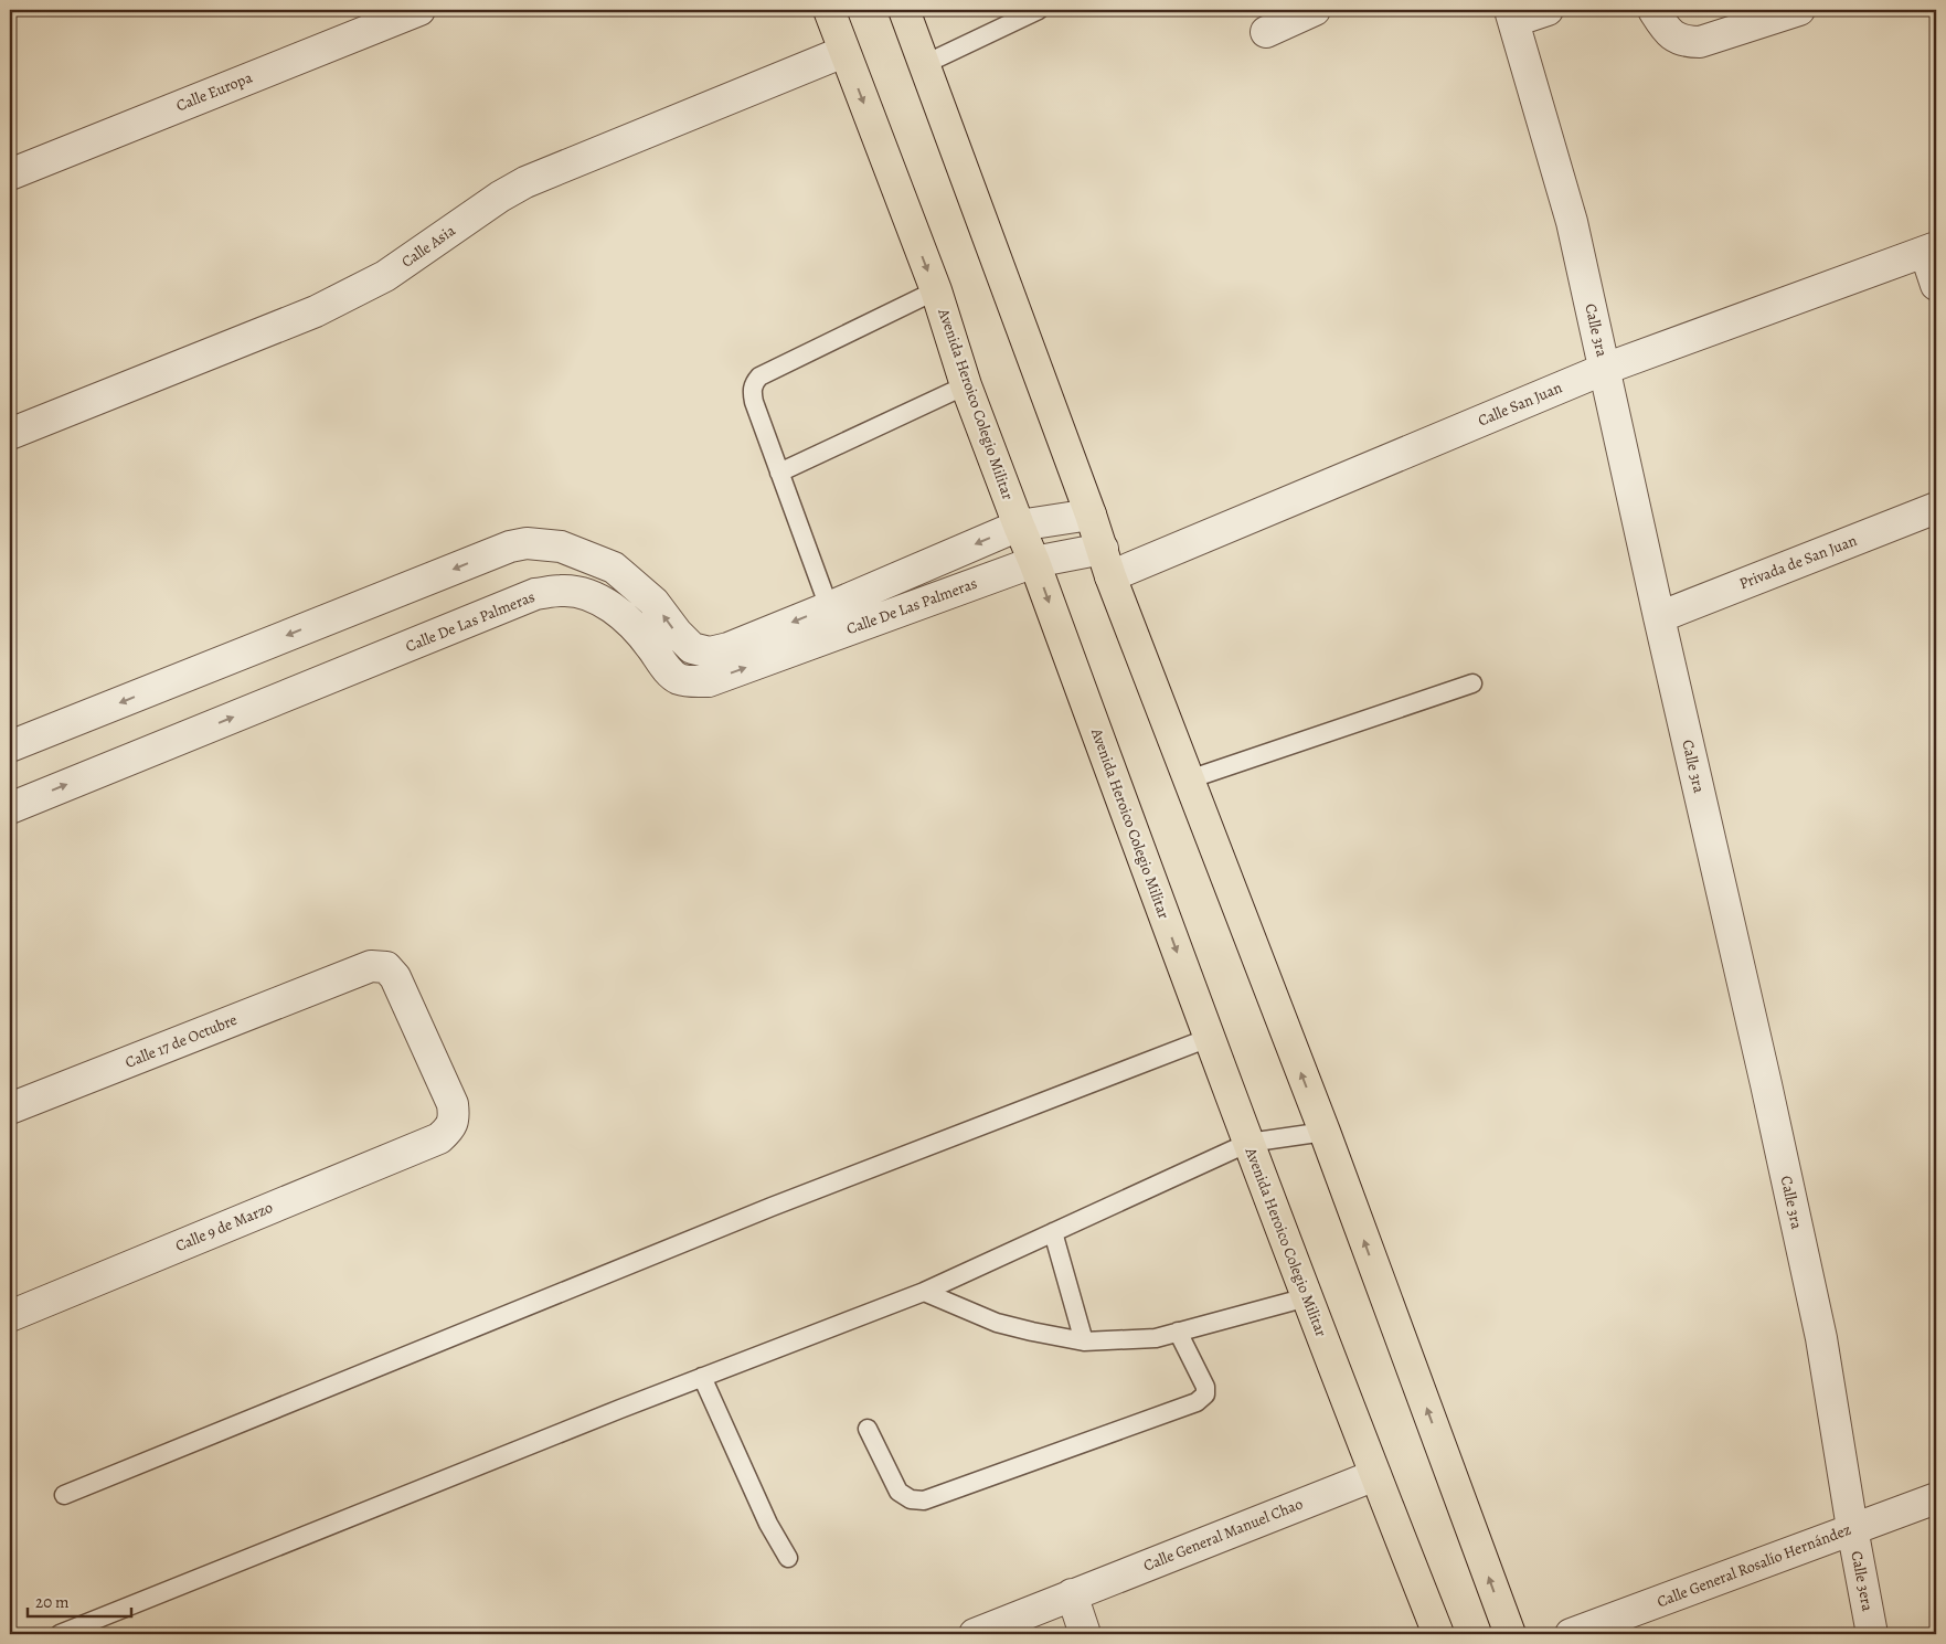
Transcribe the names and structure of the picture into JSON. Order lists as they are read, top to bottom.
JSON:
{
  "streets": {
    "main road": ["Avenida Heroico Colegio Militar"],
    "street": [
      "Calle Europa",
      "Calle Asia",
      "Calle 3ra",
      "Calle San Juan",
      "Privada de San Juan",
      "Calle De Las Palmeras",
      "Calle 17 de Octubre",
      "Calle 9 de Marzo",
      "Calle General Manuel Chao",
      "Calle General Rosalío Hernández",
      "Calle 3era"
    ]
  },
  "crossings": [
    ["Calle Asia", "Avenida Heroico Colegio Militar"],
    ["Calle 3ra", "Calle San Juan"],
    ["Calle 3ra", "Privada de San Juan"],
    ["Calle 3ra", "Calle General Rosalío Hernández"],
    ["Calle 3ra", "Calle 3era"],
    ["Avenida Heroico Colegio Militar", "Calle De Las Palmeras"],
    ["Avenida Heroico Colegio Militar", "Calle General Manuel Chao"],
    ["Calle San Juan", "Calle De Las Palmeras"],
    ["Calle 17 de Octubre", "Calle 9 de Marzo"],
    ["Calle General Rosalío Hernández", "Calle 3era"]
  ],
  "scale_bar": "20 m"
}
